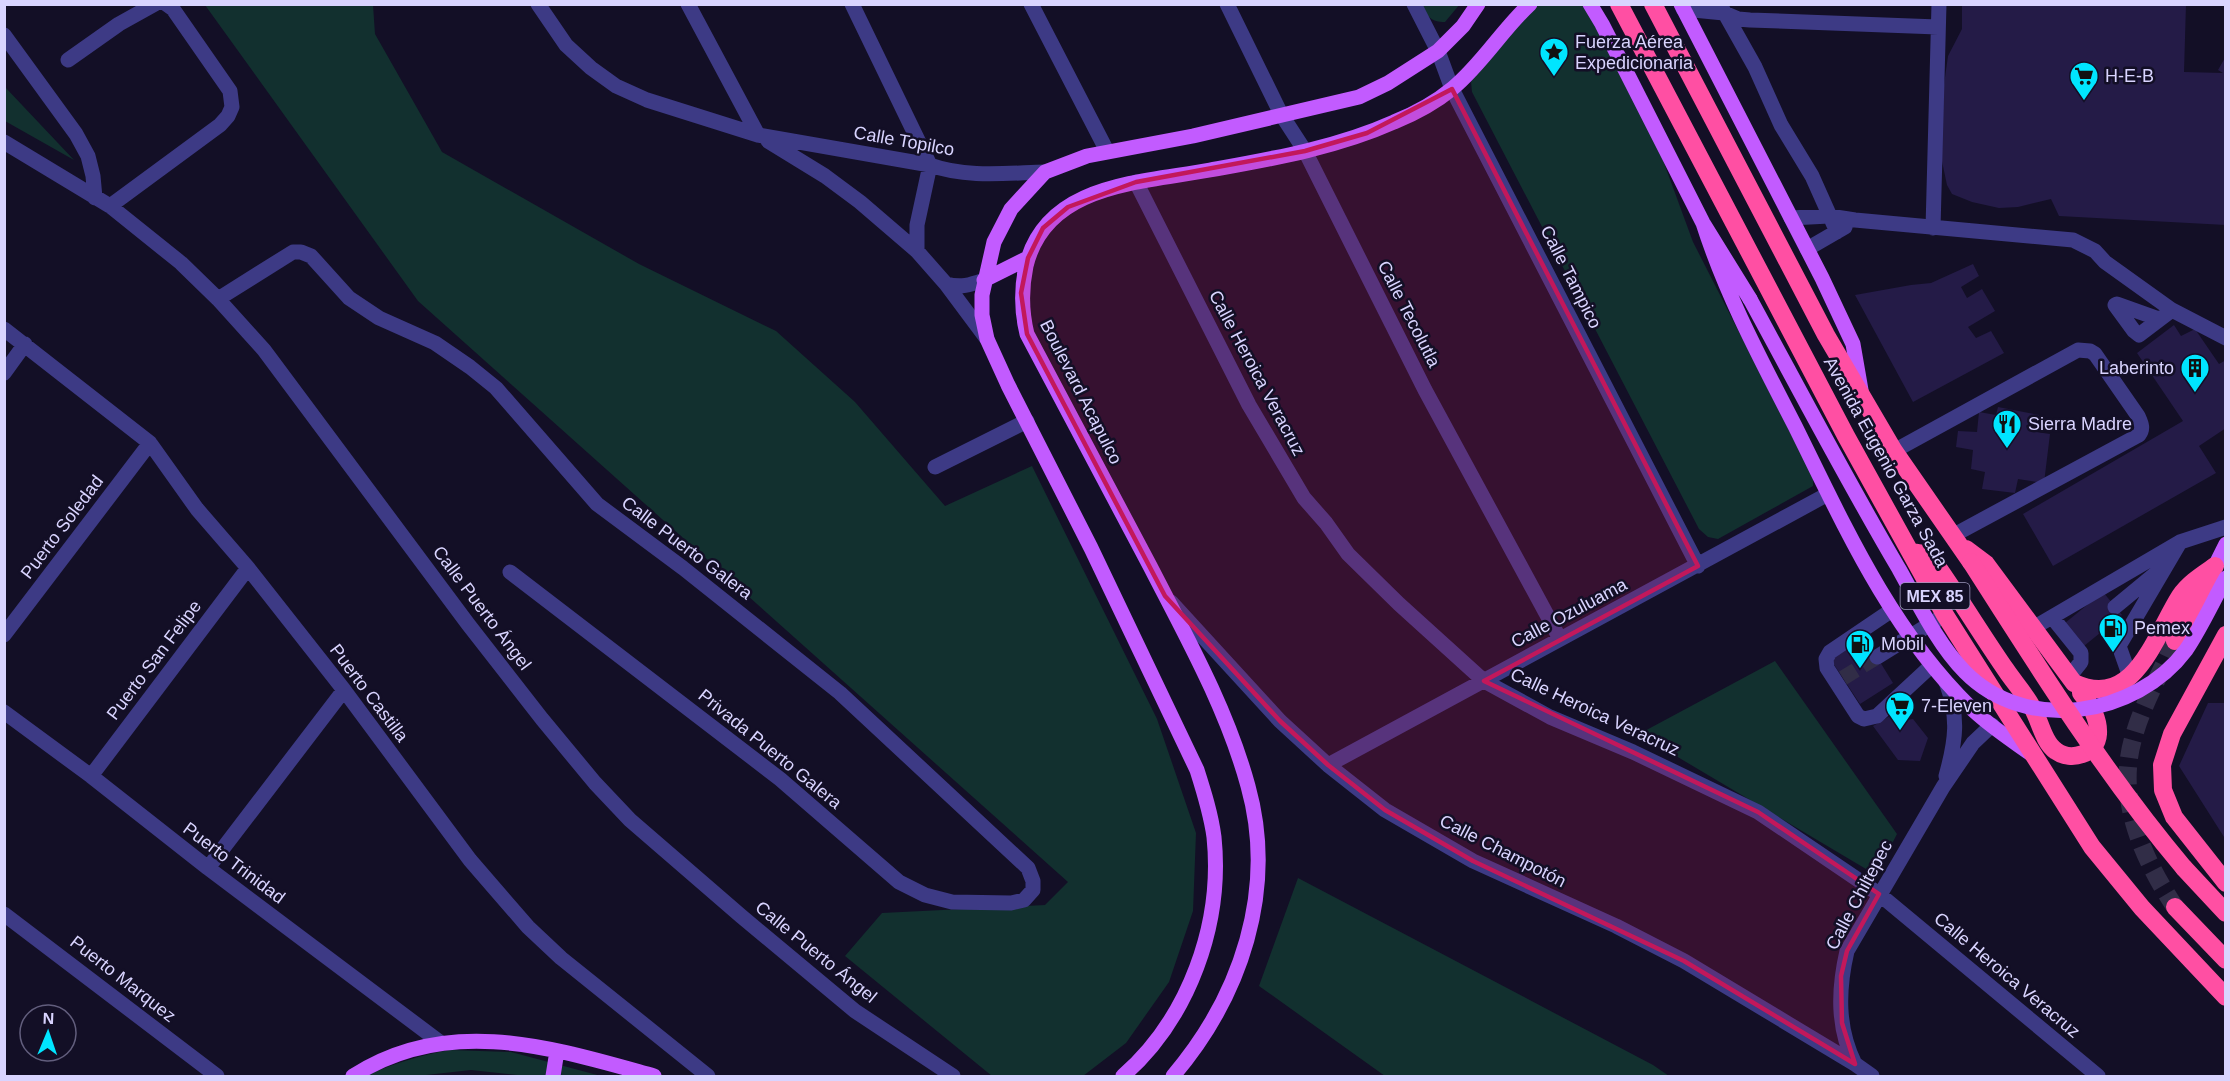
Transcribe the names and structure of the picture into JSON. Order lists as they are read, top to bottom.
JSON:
{
  "streets": {
    "highway": ["Avenida Eugenio Garza Sada", "MEX 85"],
    "main road": ["Boulevard Acapulco"],
    "street": [
      "Calle Topilco",
      "Calle Tampico",
      "Calle Tecolutla",
      "Calle Heroica Veracruz",
      "Puerto Soledad",
      "Calle Puerto Galera",
      "Calle Puerto Ángel",
      "Calle Ozuluama",
      "Puerto San Felipe",
      "Puerto Castilla",
      "Privada Puerto Galera",
      "Calle Champotón",
      "Puerto Trinidad",
      "Calle Chiltepec",
      "Puerto Marquez"
    ]
  },
  "crossings": [
    ["Calle Tampico", "Boulevard Acapulco"],
    ["Calle Tampico", "Calle Ozuluama"],
    ["Calle Tecolutla", "Boulevard Acapulco"],
    ["Calle Tecolutla", "Calle Ozuluama"],
    ["Calle Heroica Veracruz", "Boulevard Acapulco"],
    ["Calle Heroica Veracruz", "Calle Ozuluama"],
    ["Calle Heroica Veracruz", "Calle Chiltepec"],
    ["Boulevard Acapulco", "Calle Champotón"],
    ["Puerto Soledad", "Puerto Castilla"],
    ["Calle Puerto Galera", "Calle Puerto Ángel"],
    ["Calle Puerto Galera", "Privada Puerto Galera"],
    ["Calle Ozuluama", "Calle Champotón"],
    ["Puerto San Felipe", "Puerto Castilla"],
    ["Puerto San Felipe", "Puerto Trinidad"],
    ["Calle Champotón", "Calle Chiltepec"]
  ],
  "places": {
    "place": ["Fuerza Aérea Expedicionaria"],
    "supermarket": ["H-E-B", "7-Eleven"],
    "building": ["Laberinto"],
    "restaurant": ["Sierra Madre"],
    "fuel station": ["Pemex", "Mobil"]
  },
  "north": "top"
}
